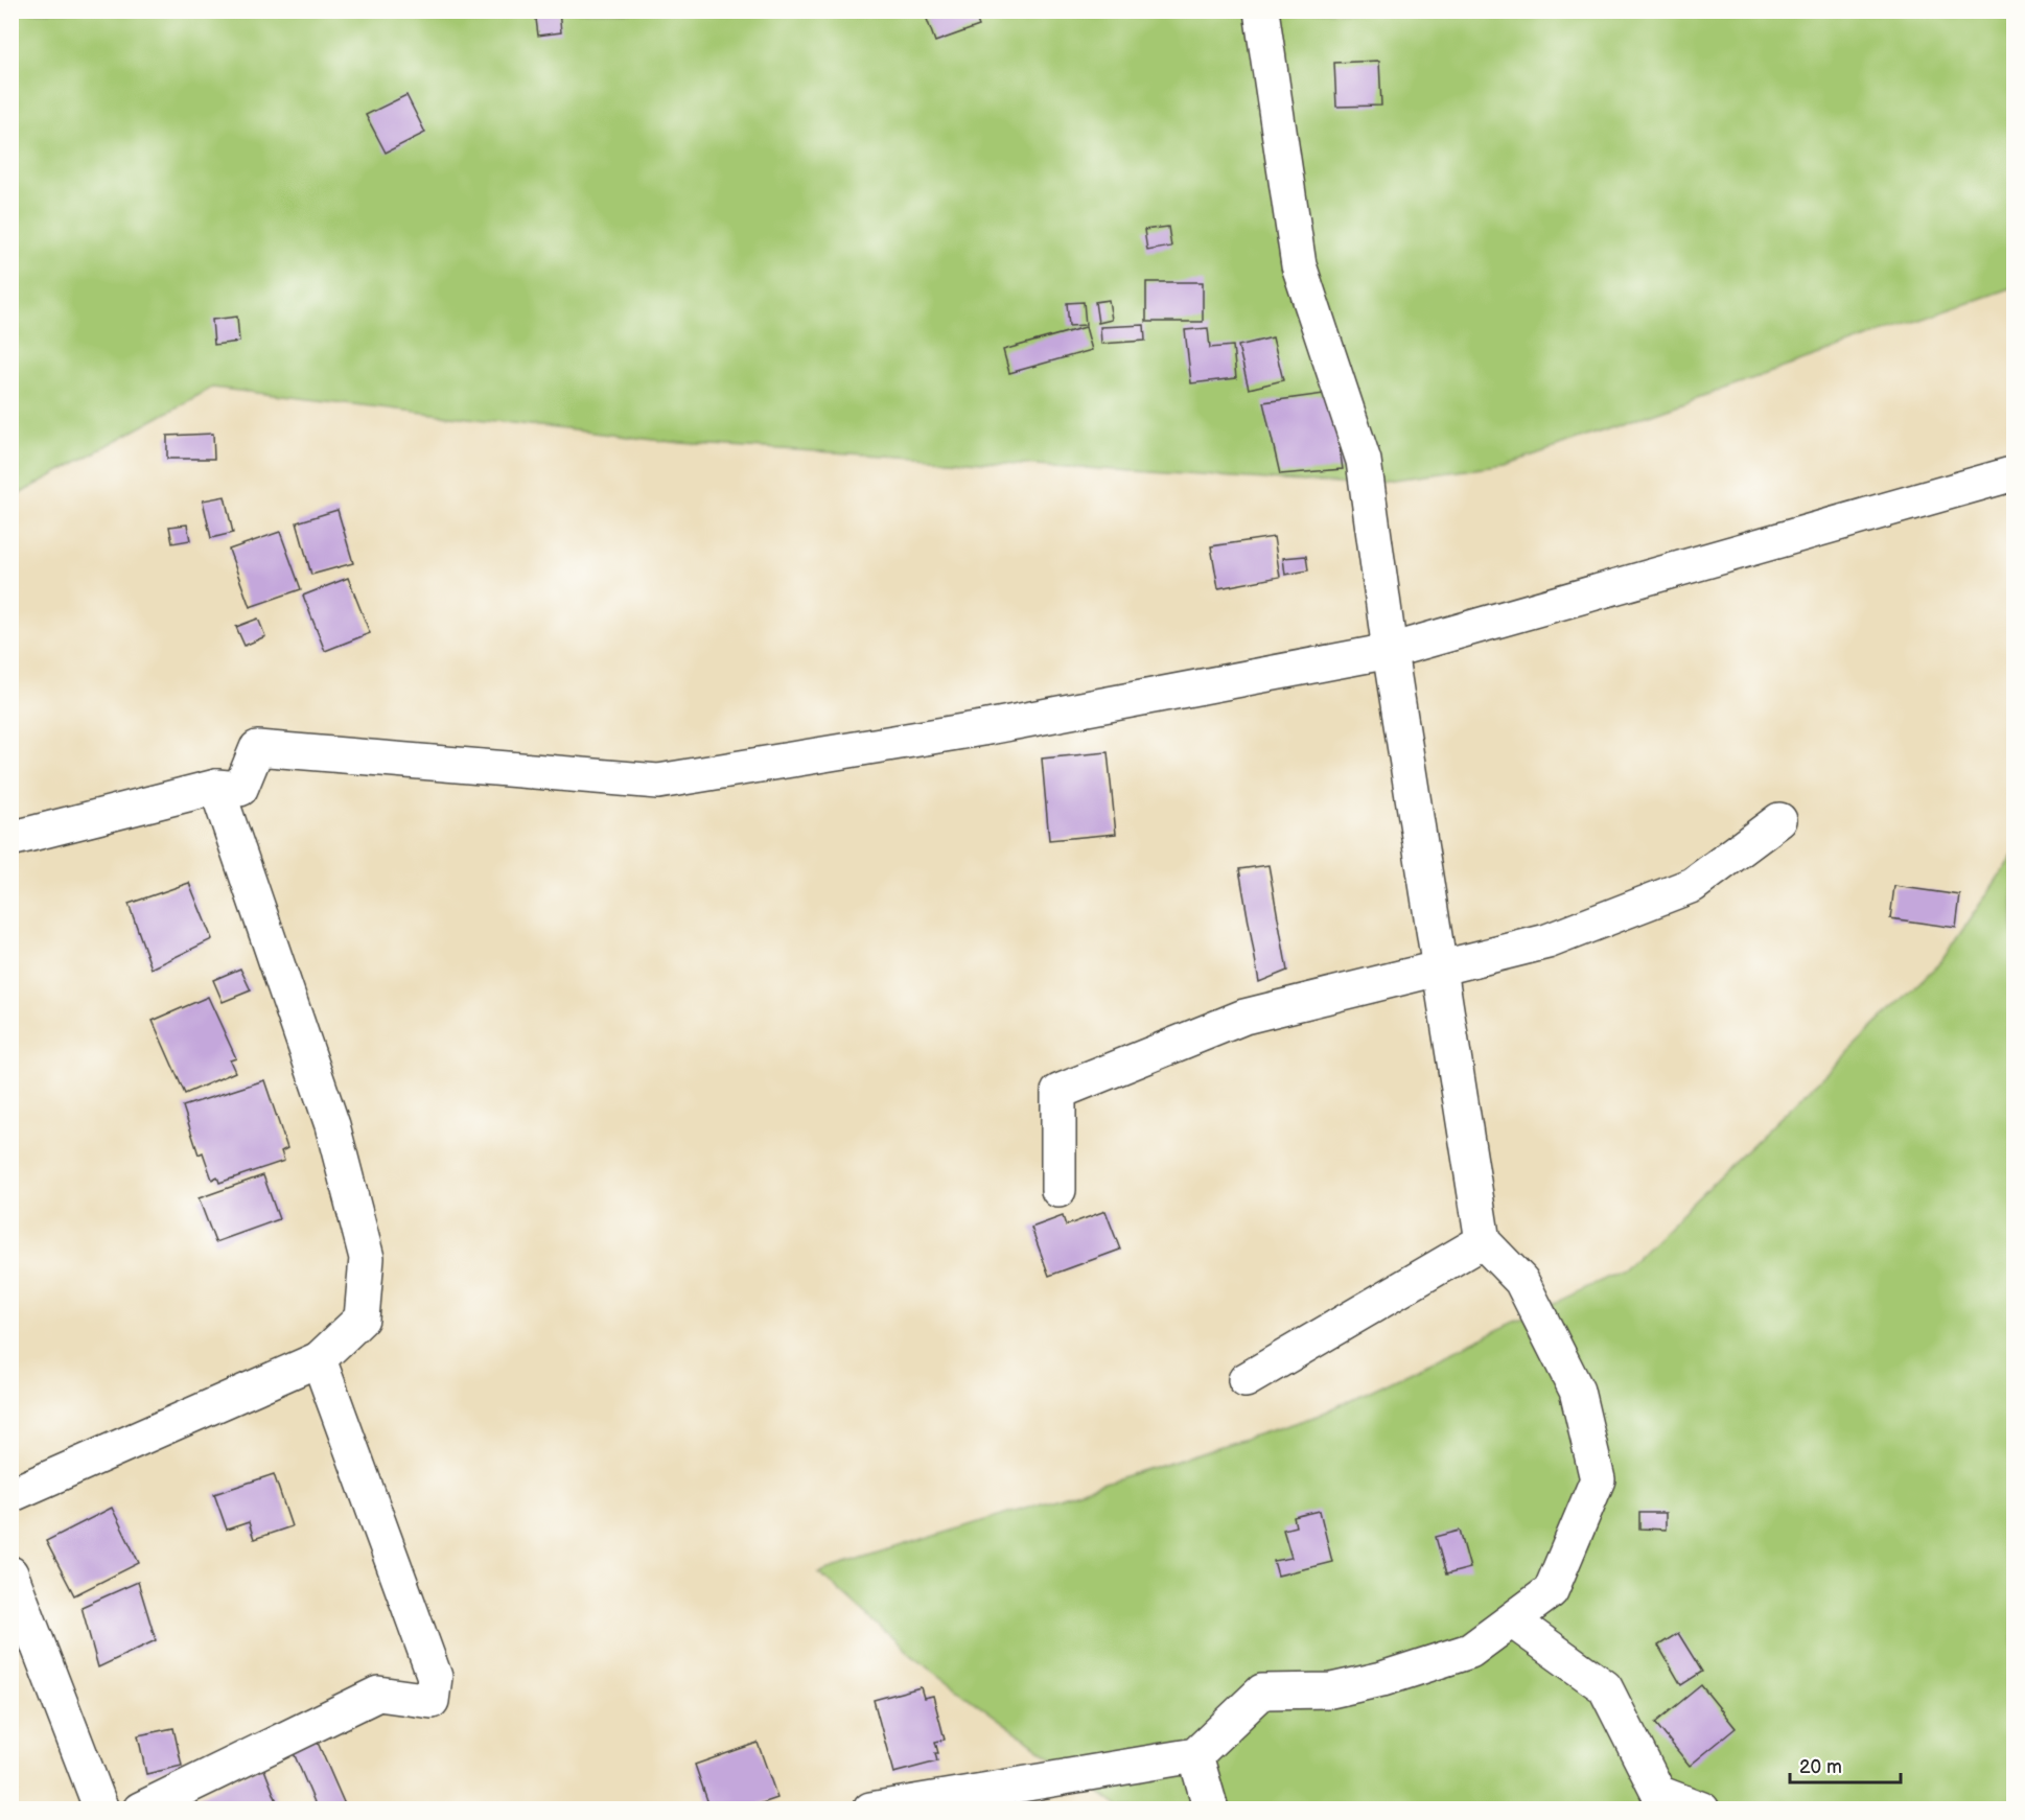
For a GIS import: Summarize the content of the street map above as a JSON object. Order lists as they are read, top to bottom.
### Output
{
  "scale_bar": "20 m"
}
